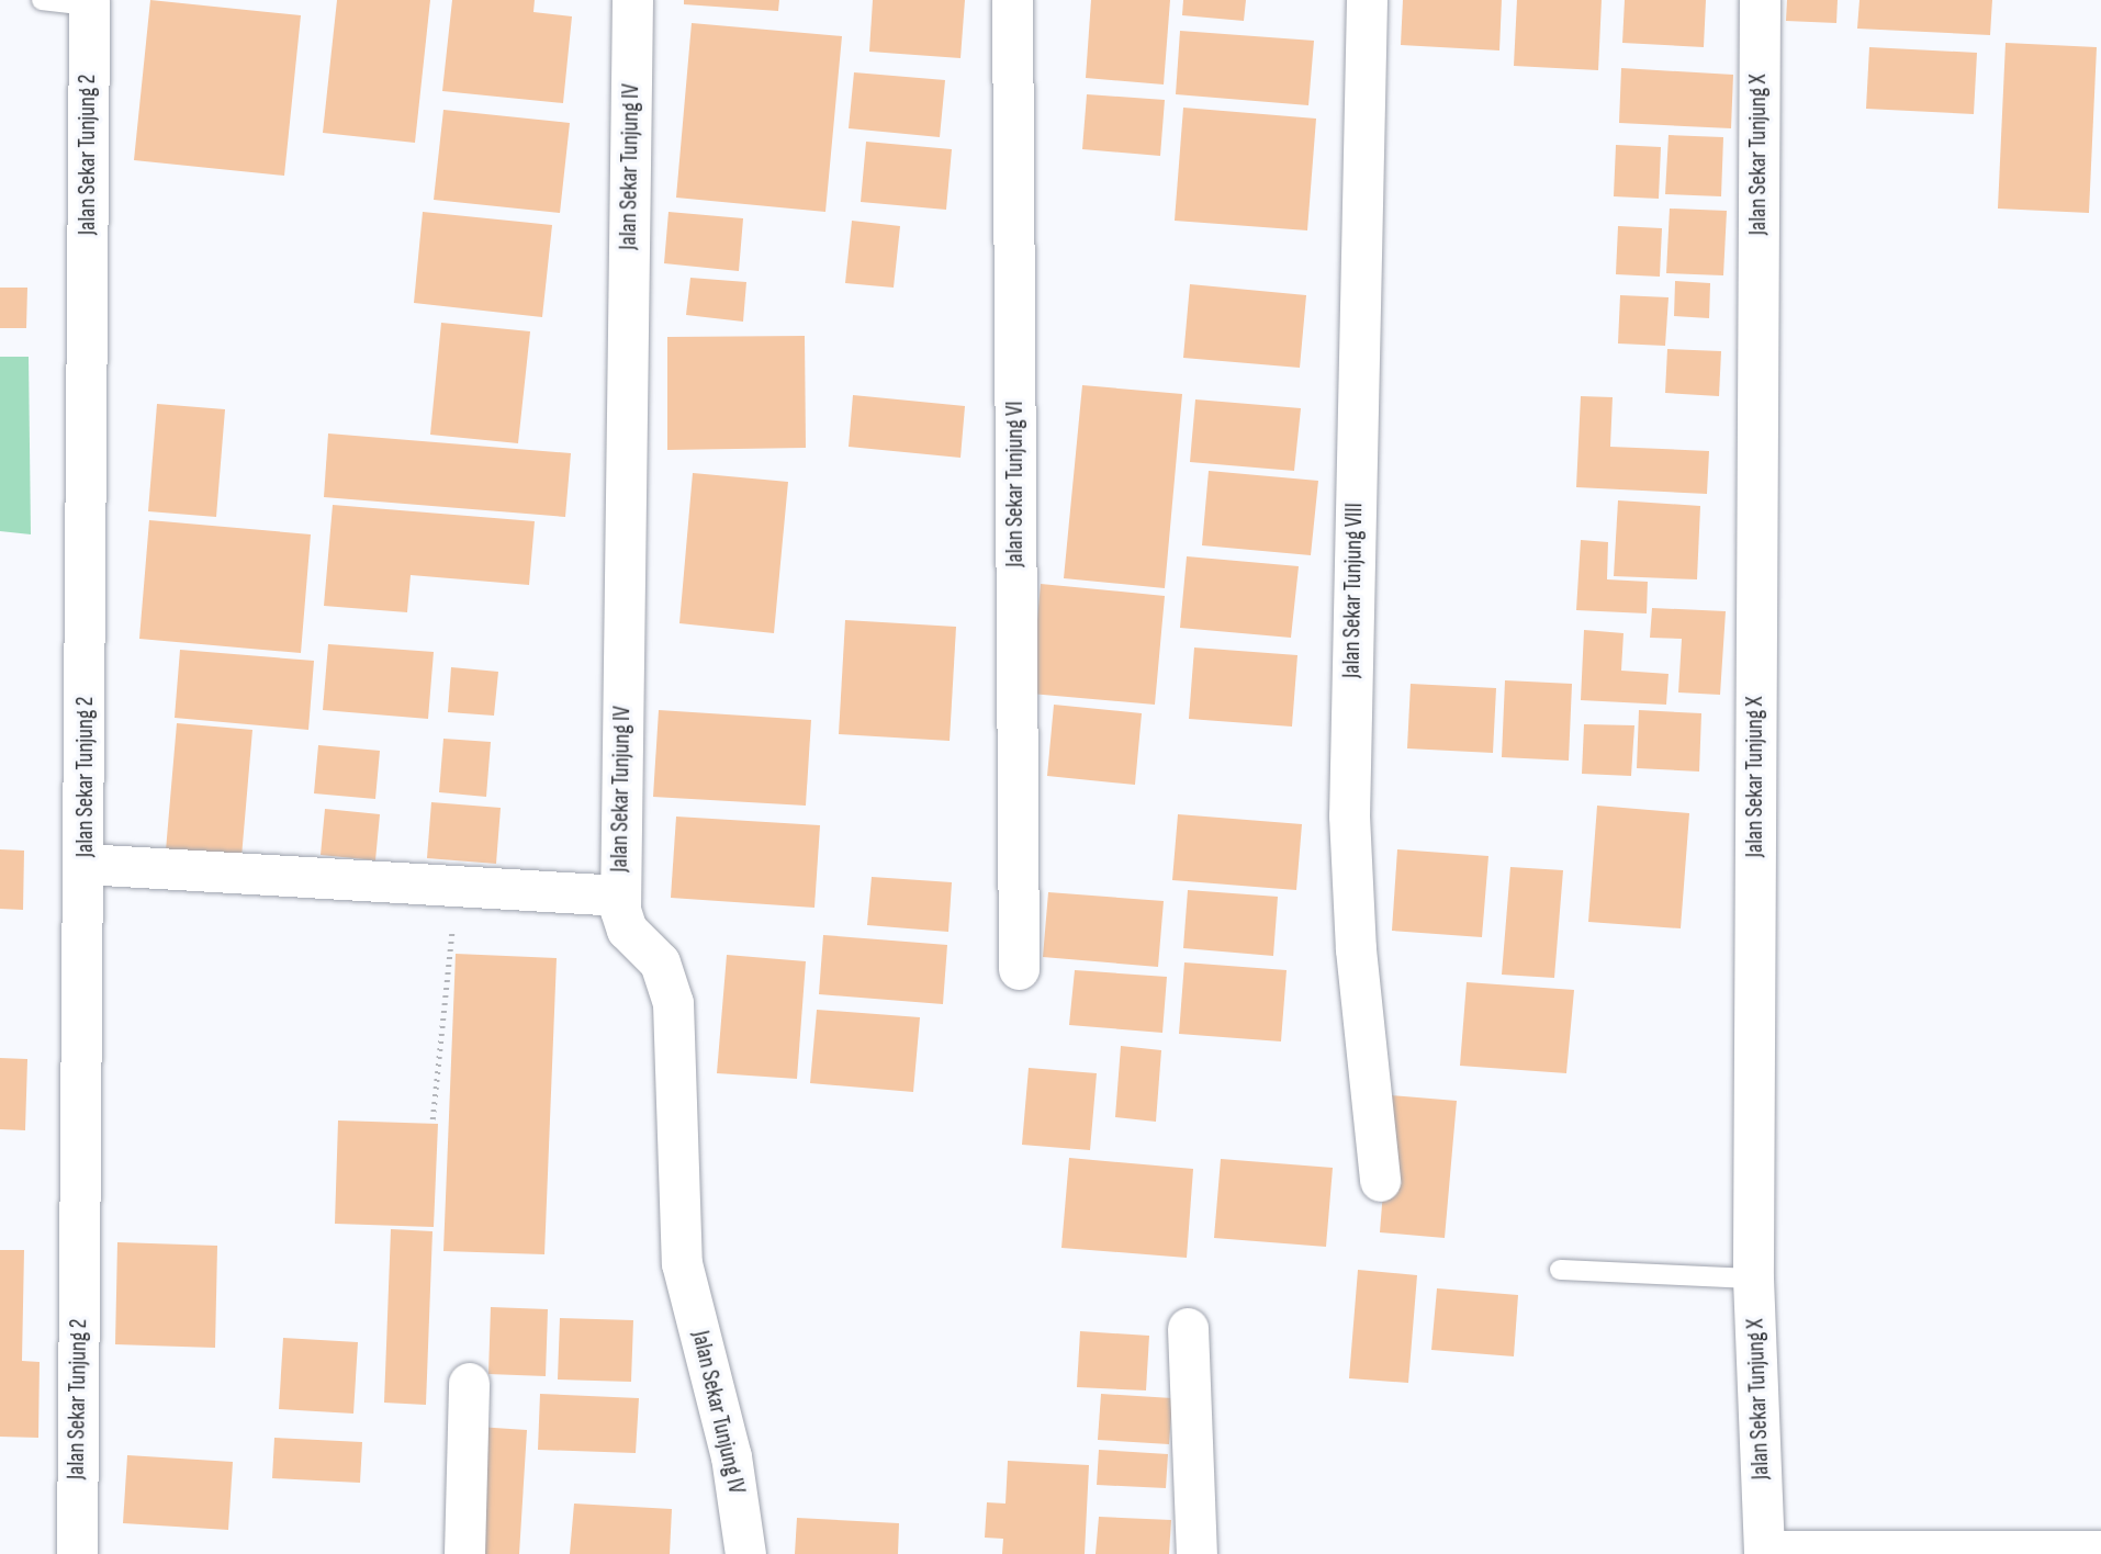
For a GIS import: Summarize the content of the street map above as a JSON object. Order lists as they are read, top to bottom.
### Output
{
  "streets": {
    "street": [
      "Jalan Sekar Tunjung 2",
      "Jalan Sekar Tunjung X",
      "Jalan Sekar Tunjung IV",
      "Jalan Sekar Tunjung VI",
      "Jalan Sekar Tunjung VIII"
    ]
  }
}
